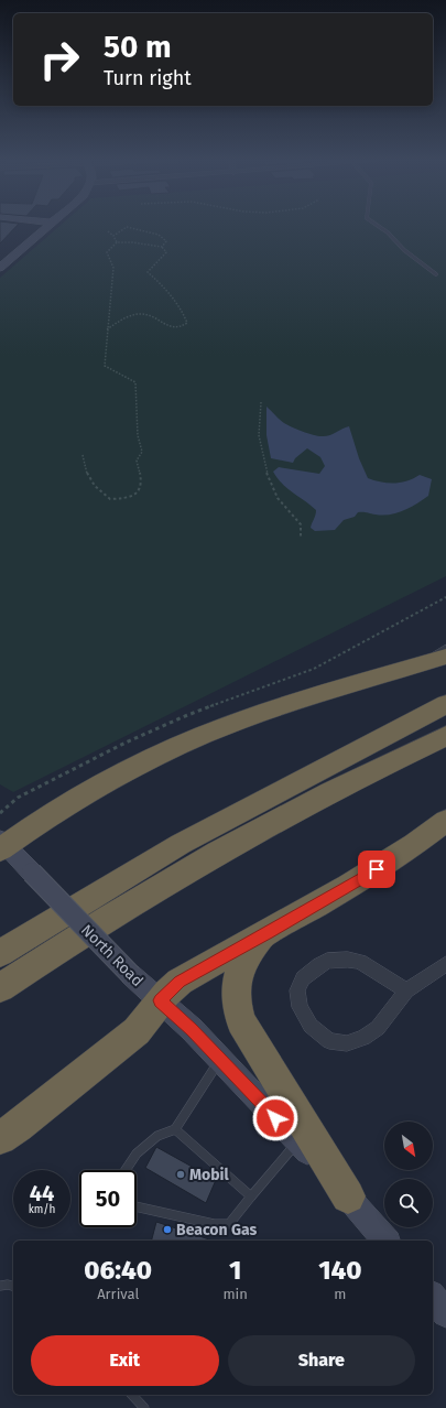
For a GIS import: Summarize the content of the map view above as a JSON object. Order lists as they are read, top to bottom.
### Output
{
  "streets": {
    "main road": ["North Road"]
  },
  "places": ["Mobil", "Beacon Gas"],
  "north": "bottom right",
  "page": {
    "turn": ["50 m", "Turn right"],
    "speed": "44 km/h",
    "limit": "50",
    "eta": [
      "06:40",
      "Arrival",
      "1",
      "min",
      "140",
      "m"
    ],
    "buttons": ["Exit", "Share"]
  }
}
